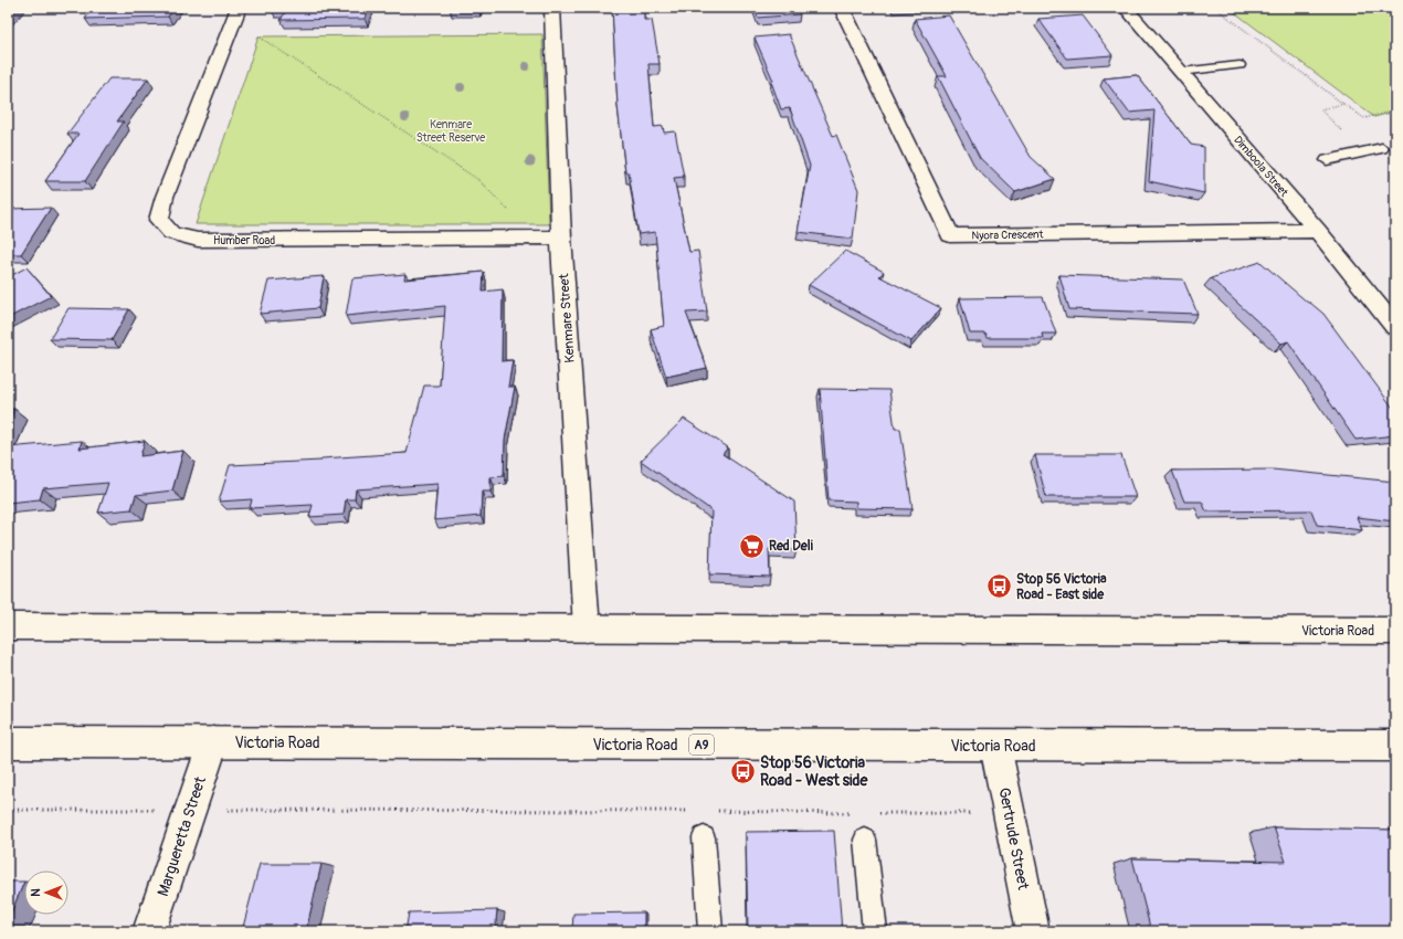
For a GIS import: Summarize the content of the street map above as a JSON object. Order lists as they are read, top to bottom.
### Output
{
  "streets": {
    "main road": [
      "Dimboola Street",
      "Nyora Crescent",
      "Humber Road",
      "Kenmare Street",
      "Victoria Road",
      "A9",
      "Margueretta Street",
      "Gertrude Street"
    ]
  },
  "crossings": [
    ["Dimboola Street", "Nyora Crescent"],
    ["Humber Road", "Kenmare Street"],
    ["Kenmare Street", "Victoria Road"],
    ["Victoria Road", "Margueretta Street"],
    ["Victoria Road", "Gertrude Street"]
  ],
  "parks": ["Kenmare Street Reserve"],
  "places": {
    "supermarket": ["Red Deli"],
    "bus stop": ["Stop 56 Victoria Road - East side", "Stop 56 Victoria Road - West side"]
  },
  "north": "left"
}
